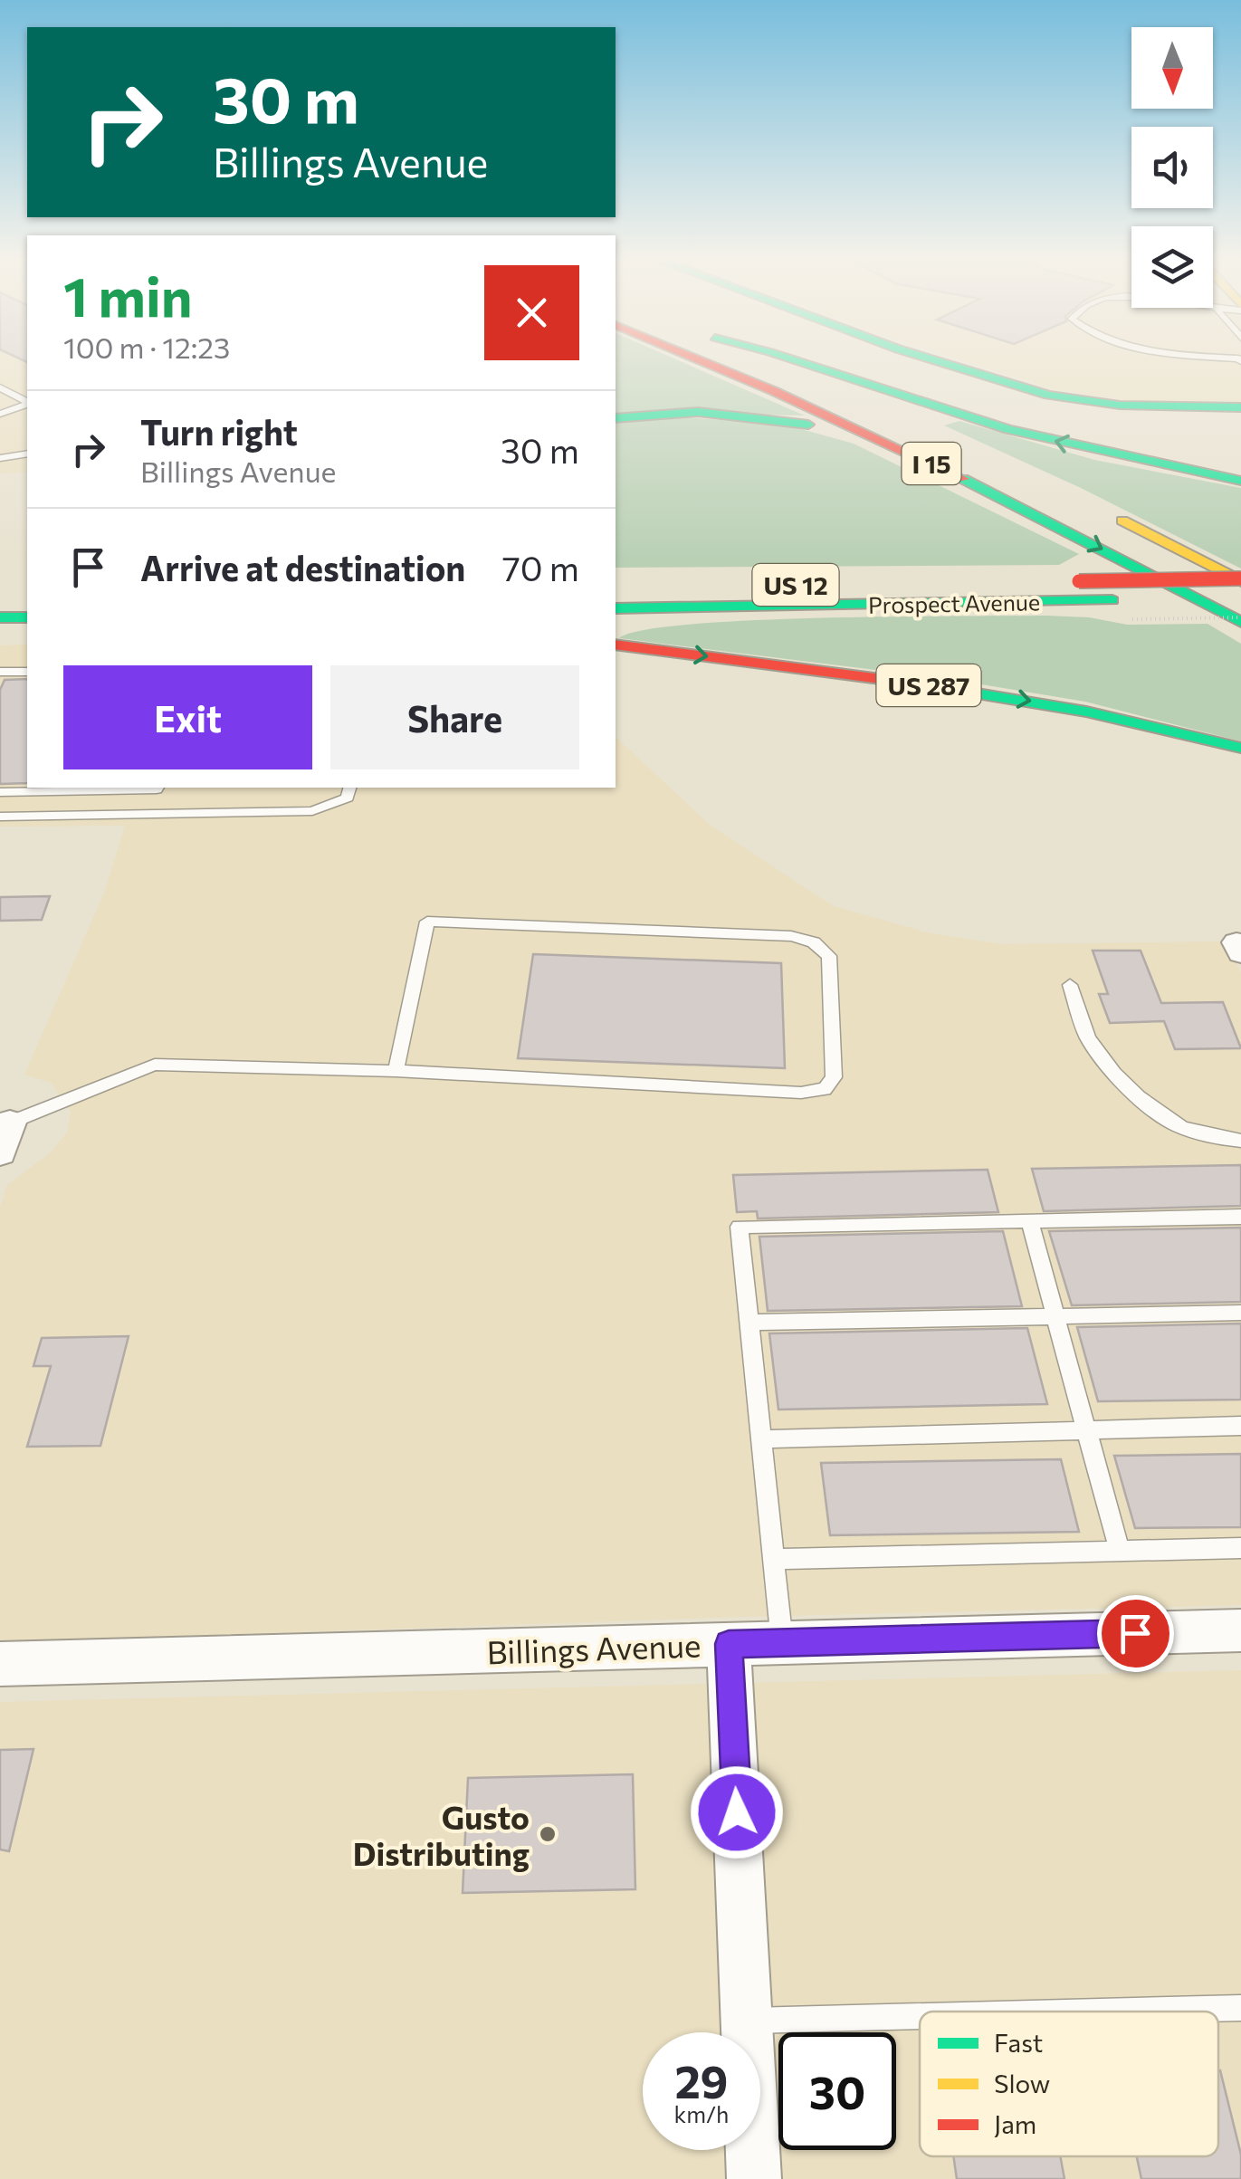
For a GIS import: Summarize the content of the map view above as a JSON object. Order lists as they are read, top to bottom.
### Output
{
  "streets": {
    "main road": [
      "I 15",
      "US 12",
      "Prospect Avenue",
      "US 287"
    ],
    "street": ["Billings Avenue"]
  },
  "places": ["Gusto Distributing"],
  "legend": ["Fast", "Slow", "Jam"],
  "north": "bottom",
  "page": {
    "turn": ["30 m", "Billings Avenue"],
    "heading": ["1 min", "100 m · 12:23"],
    "list": [
      {
        "name": "Turn right",
        "note": "Billings Avenue",
        "value": "30 m"
      },
      {
        "name": "Arrive at destination",
        "value": "70 m"
      }
    ],
    "buttons": ["Exit", "Share"],
    "speed": "29 km/h",
    "limit": "30"
  }
}
